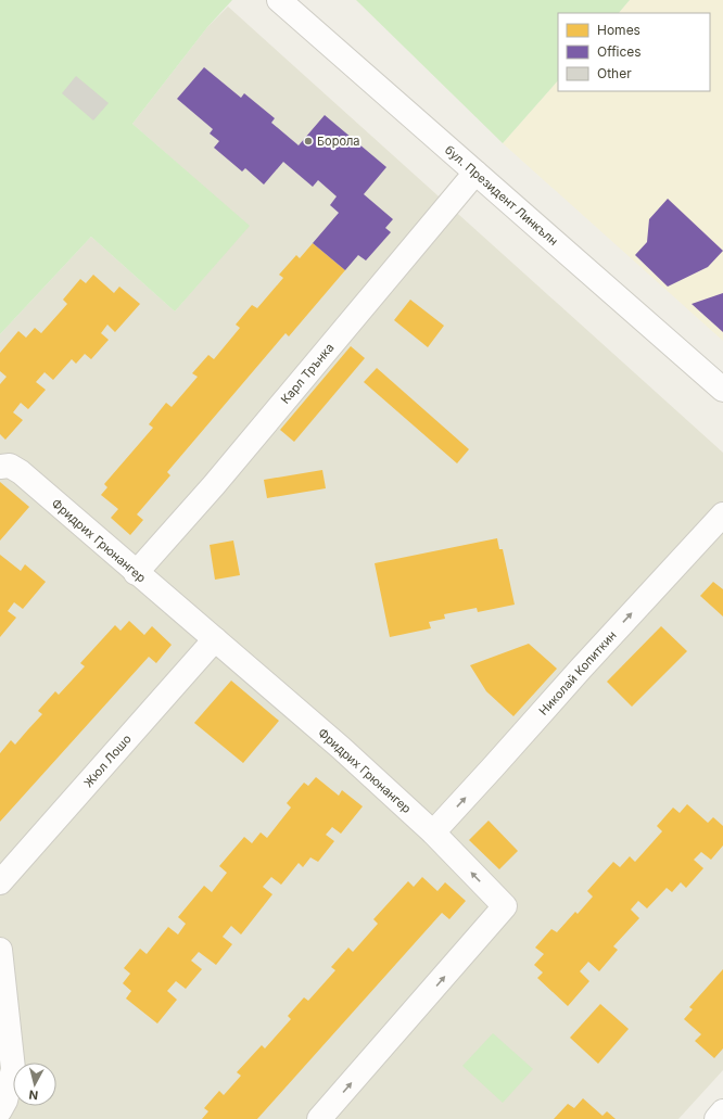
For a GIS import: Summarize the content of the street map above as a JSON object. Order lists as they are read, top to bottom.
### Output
{
  "streets": {
    "street": [
      "бул. Президент Линкълн",
      "Карл Трънка",
      "Фридрих Грюнангер",
      "Николай Копиткин",
      "Жюл Лошо"
    ]
  },
  "crossings": [
    ["бул. Президент Линкълн", "Карл Трънка"],
    ["Карл Трънка", "Фридрих Грюнангер"],
    ["Фридрих Грюнангер", "Николай Копиткин"],
    ["Фридрих Грюнангер", "Жюл Лошо"]
  ],
  "one_way": ["Николай Копиткин"],
  "places": ["Борола"],
  "legend": ["Homes", "Offices", "Other"],
  "north": "bottom"
}
